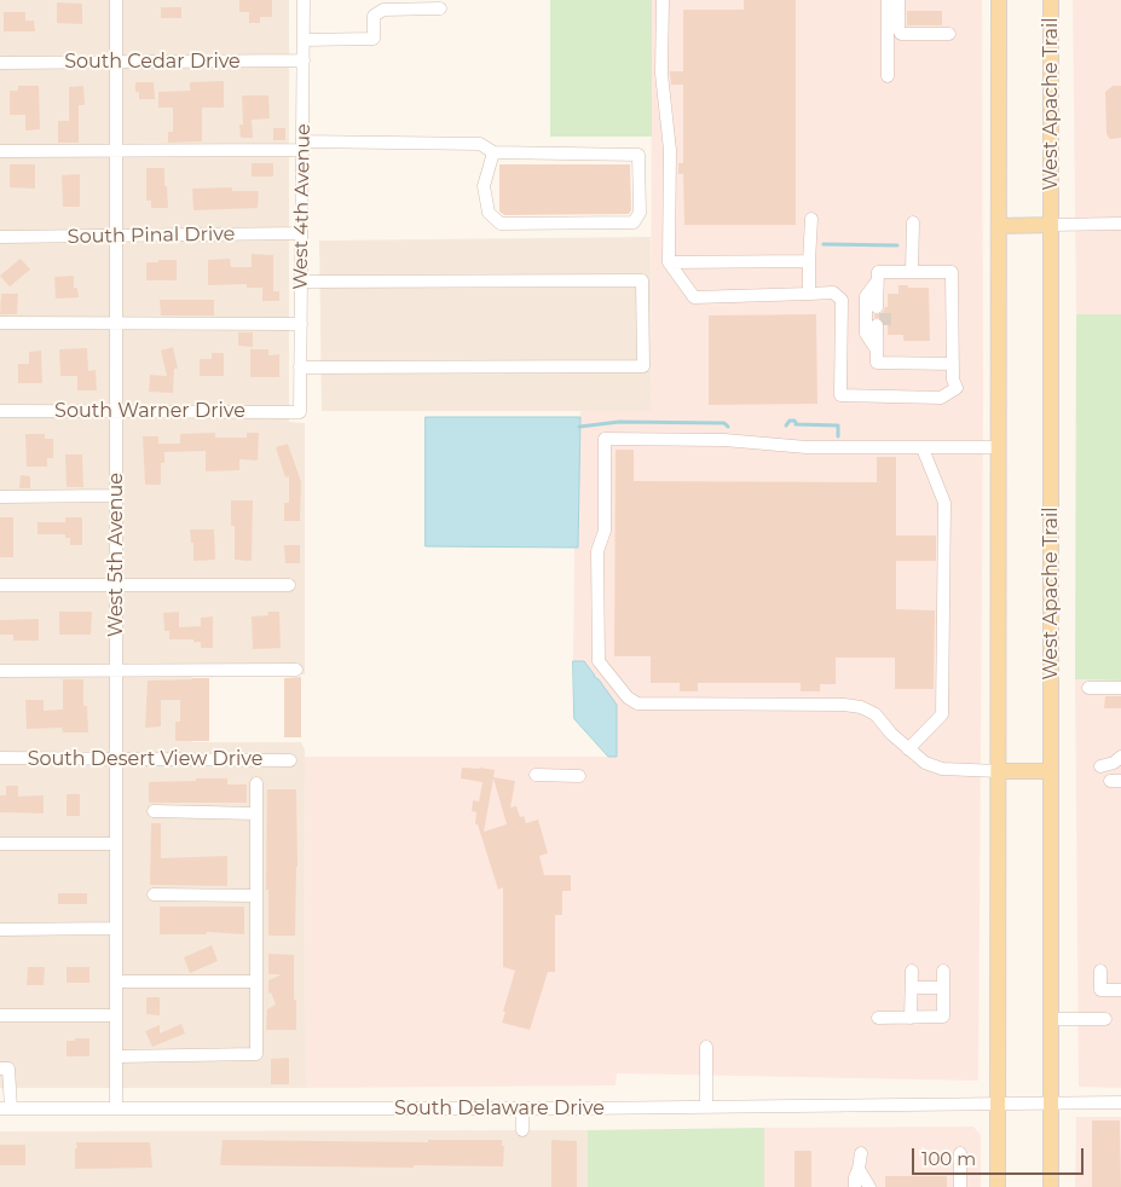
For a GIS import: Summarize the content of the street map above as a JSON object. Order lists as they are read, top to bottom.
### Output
{
  "streets": {
    "main road": ["West Apache Trail"],
    "street": [
      "South Cedar Drive",
      "West 4th Avenue",
      "South Pinal Drive",
      "South Warner Drive",
      "West 5th Avenue",
      "South Desert View Drive",
      "South Delaware Drive"
    ]
  },
  "crossings": [
    ["South Cedar Drive", "West 4th Avenue"],
    ["South Cedar Drive", "West 5th Avenue"],
    ["West Apache Trail", "South Delaware Drive"],
    ["West 4th Avenue", "South Pinal Drive"],
    ["West 4th Avenue", "South Warner Drive"],
    ["South Pinal Drive", "West 5th Avenue"],
    ["South Warner Drive", "West 5th Avenue"],
    ["West 5th Avenue", "South Desert View Drive"],
    ["West 5th Avenue", "South Delaware Drive"]
  ],
  "scale_bar": "100 m"
}
